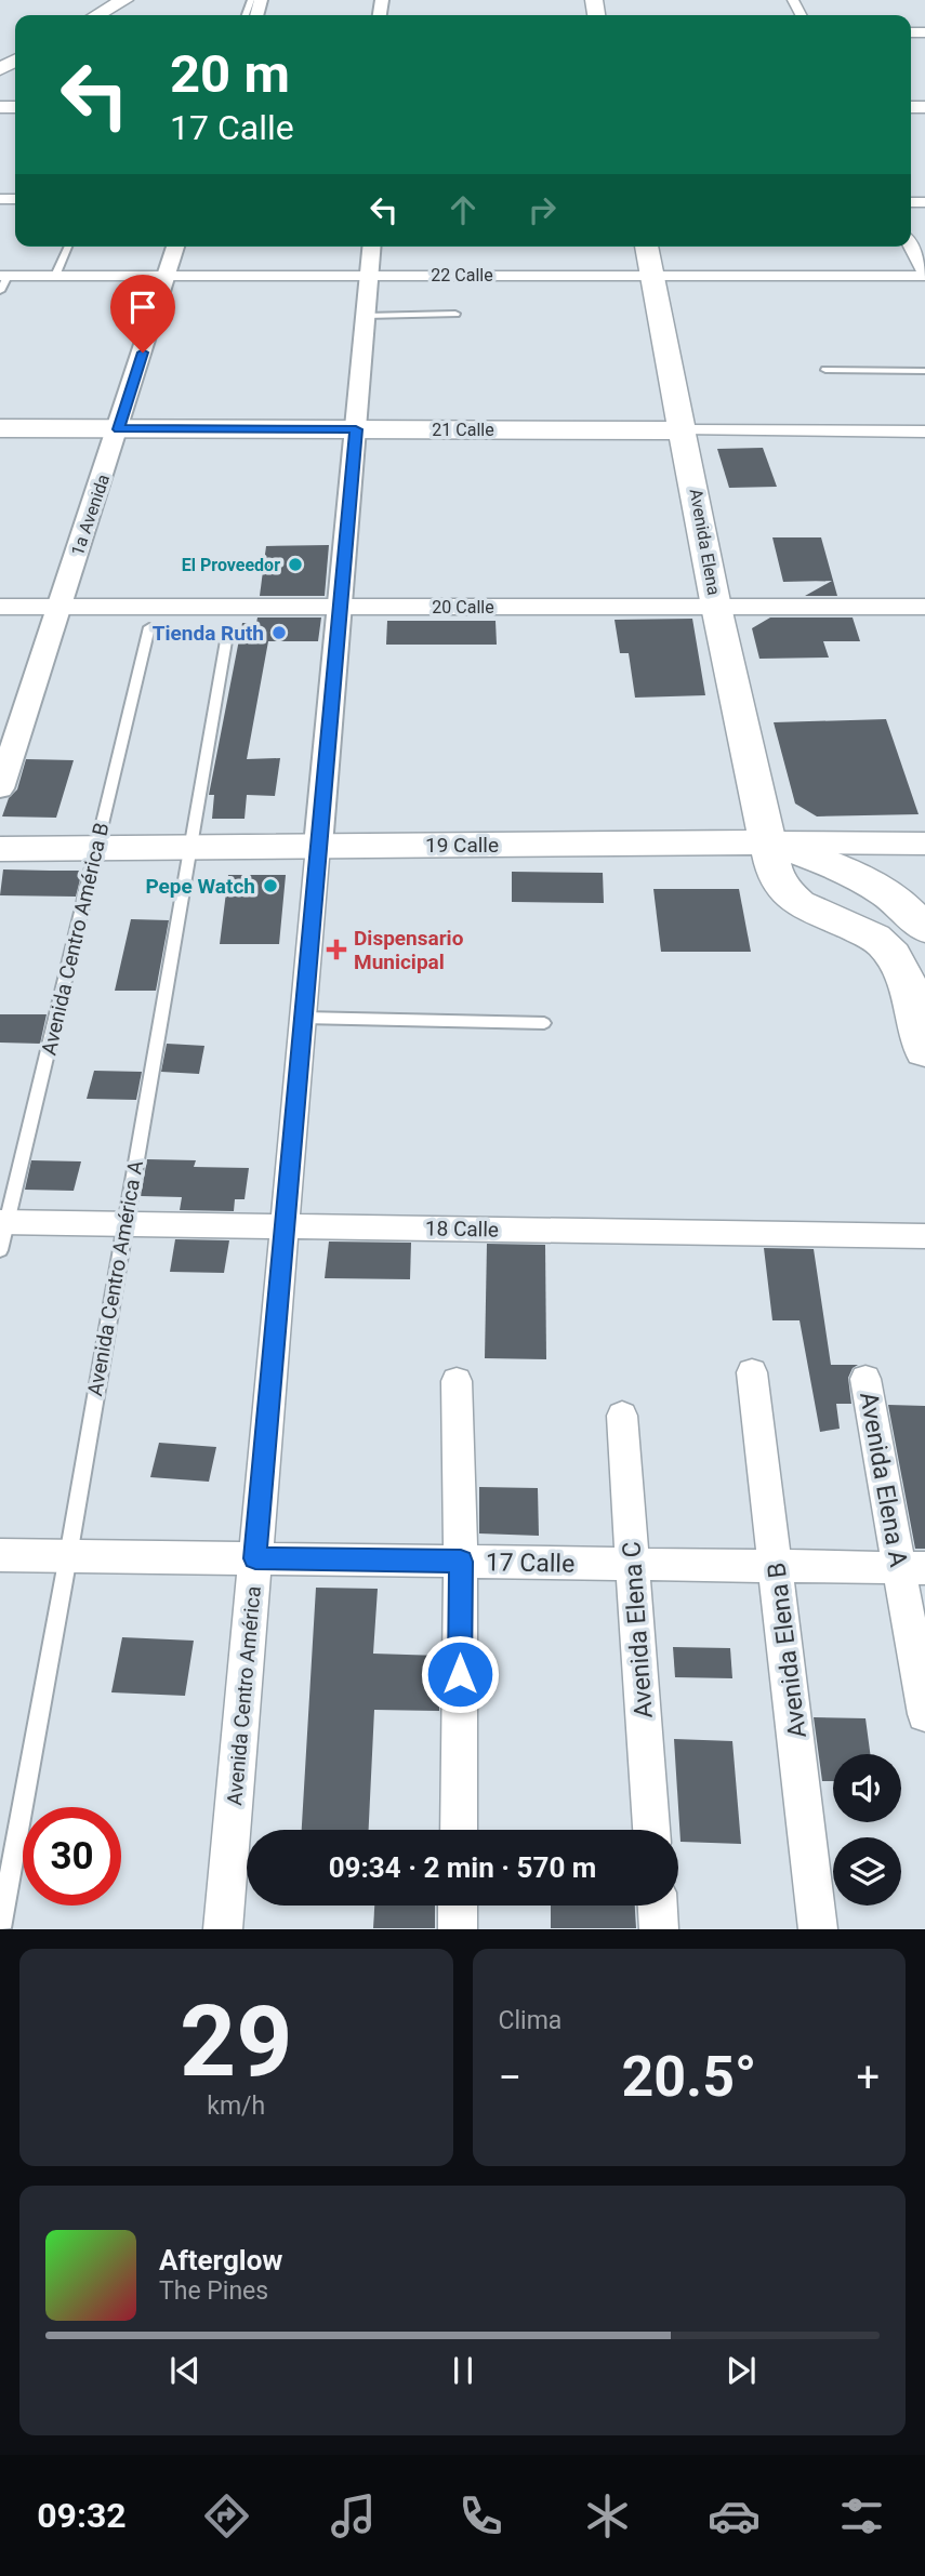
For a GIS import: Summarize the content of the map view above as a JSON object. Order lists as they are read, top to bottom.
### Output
{
  "streets": {
    "main road": [
      "21 Calle",
      "Avenida Elena",
      "20 Calle",
      "19 Calle"
    ],
    "street": [
      "22 Calle",
      "1a Avenida",
      "18 Calle",
      "Avenida Elena A",
      "17 Calle",
      "Avenida Elena C",
      "Avenida Elena B",
      "Avenida Centro América"
    ],
    "lane": ["Avenida Centro América B", "Avenida Centro América A"]
  },
  "crossings": [
    ["22 Calle", "1a Avenida"],
    ["22 Calle", "Avenida Elena"],
    ["22 Calle", "Avenida Centro América"],
    ["21 Calle", "1a Avenida"],
    ["21 Calle", "Avenida Elena"],
    ["21 Calle", "Avenida Centro América"],
    ["1a Avenida", "20 Calle"],
    ["Avenida Elena", "20 Calle"],
    ["Avenida Elena", "19 Calle"],
    ["20 Calle", "Avenida Centro América"],
    ["19 Calle", "Avenida Centro América B"],
    ["19 Calle", "Avenida Centro América A"],
    ["19 Calle", "Avenida Centro América"],
    ["Avenida Centro América B", "18 Calle"],
    ["18 Calle", "Avenida Centro América A"],
    ["18 Calle", "Avenida Centro América"],
    ["Avenida Centro América A", "17 Calle"],
    ["Avenida Elena A", "17 Calle"],
    ["17 Calle", "Avenida Elena C"],
    ["17 Calle", "Avenida Elena B"],
    ["17 Calle", "Avenida Centro América"]
  ],
  "places": {
    "other": ["El Proveedor", "Tienda Ruth", "Pepe Watch"],
    "health": ["Dispensario Municipal"]
  },
  "page": {
    "turn": ["20 m", "17 Calle"],
    "limit": "30",
    "trip": "09:34 · 2 min · 570 m",
    "tile": [
      ["29", "km/h"],
      "Clima"
    ],
    "heat": ["−", "20.5°", "+"],
    "song": ["Afterglow", "The Pines"],
    "tabs": "09:32"
  }
}
